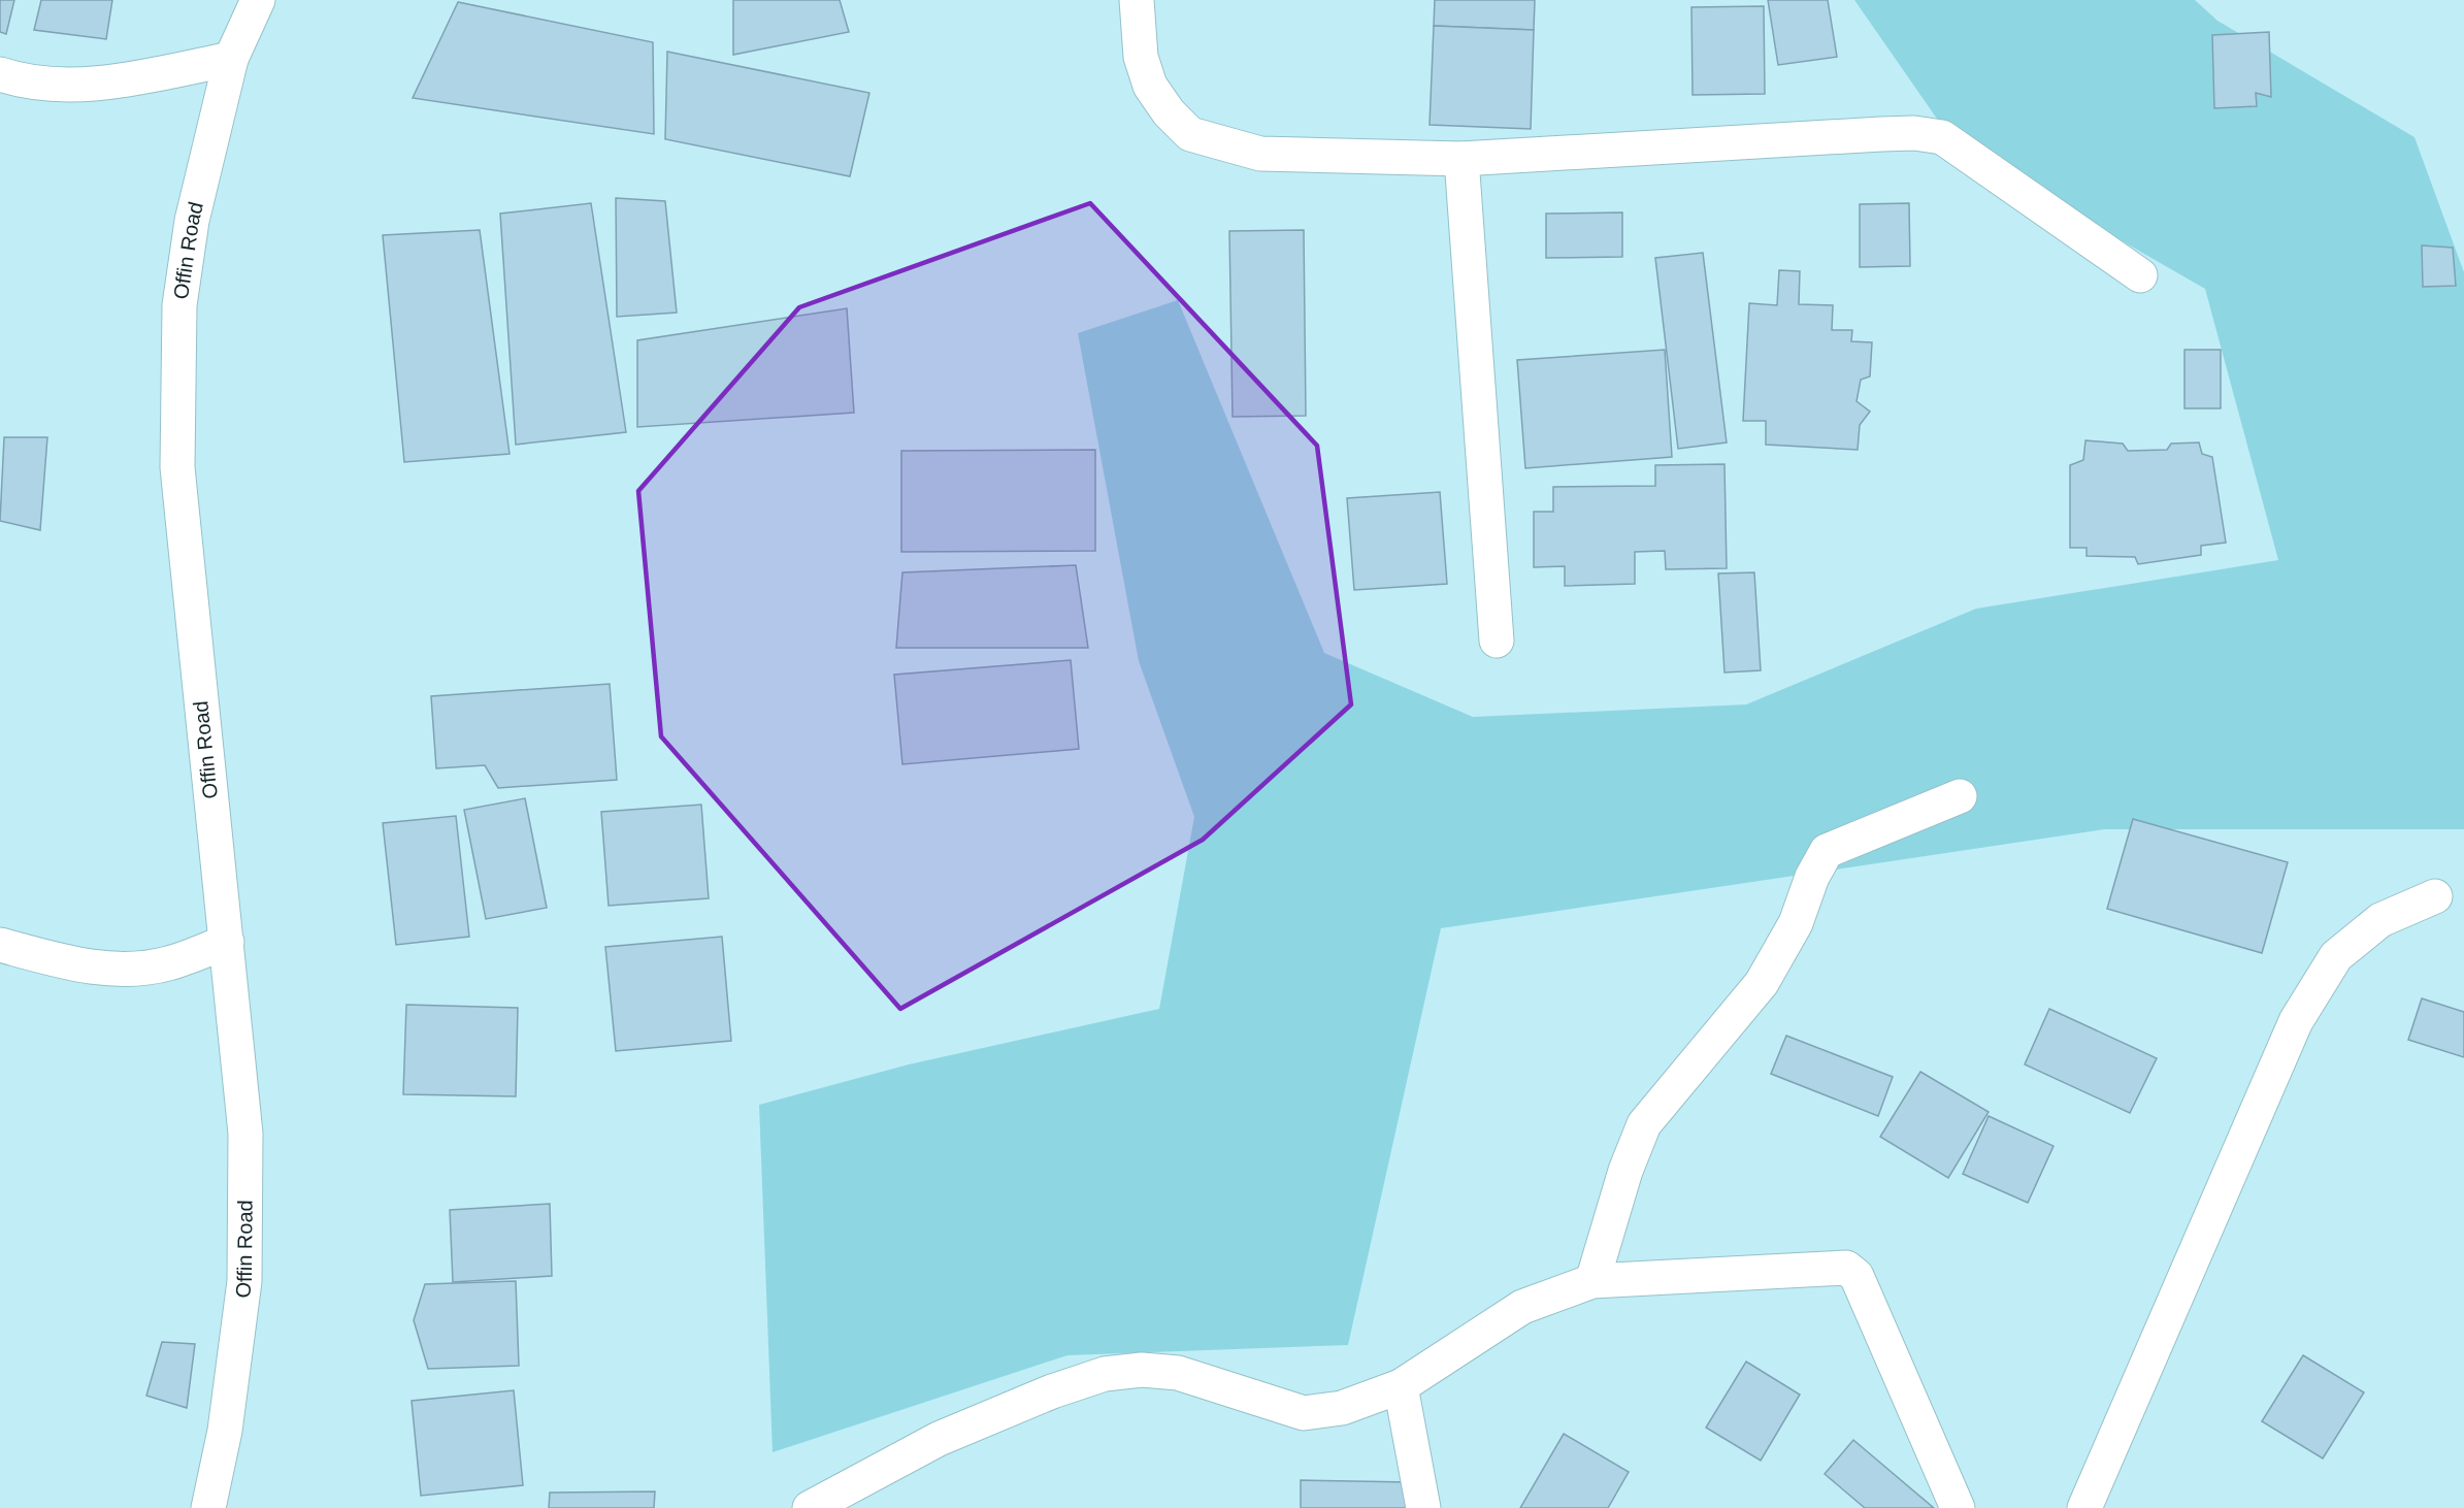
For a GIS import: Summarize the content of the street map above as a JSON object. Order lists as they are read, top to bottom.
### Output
{
  "streets": {
    "street": ["Offin Road"]
  }
}
